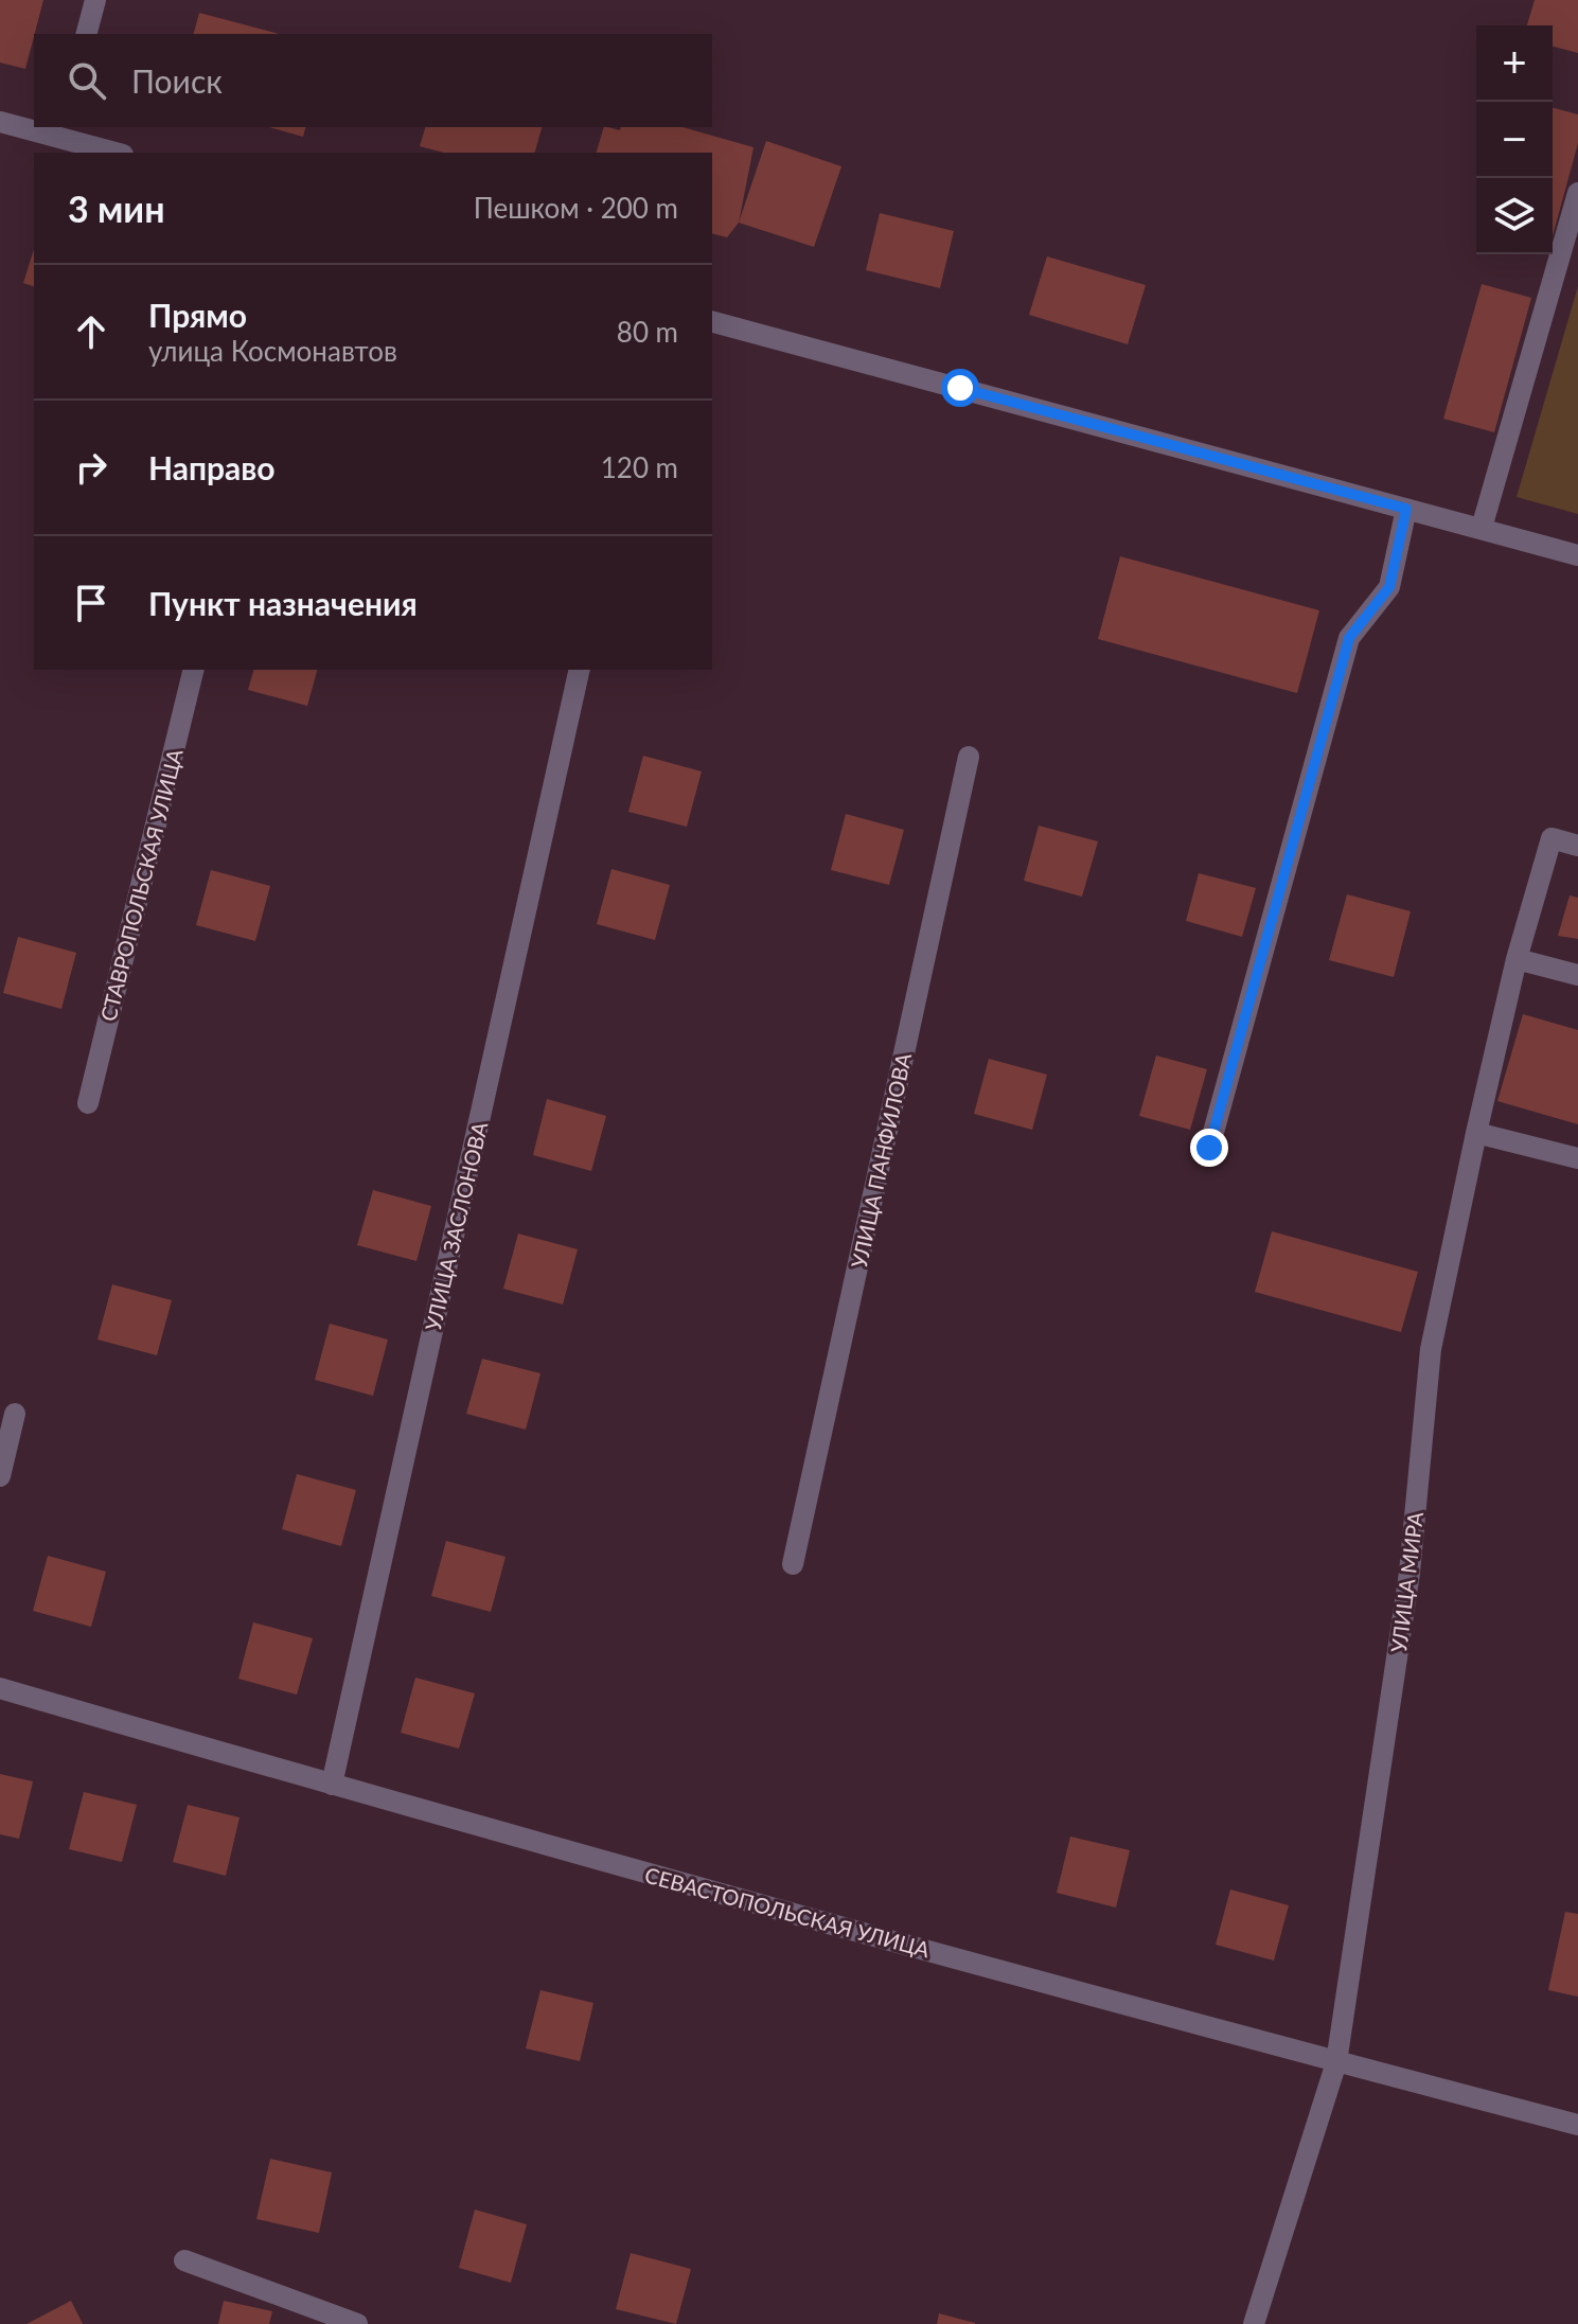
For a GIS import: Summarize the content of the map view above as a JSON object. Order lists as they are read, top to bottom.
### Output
{
  "streets": {
    "street": [
      "СТАВРОПОЛЬСКАЯ УЛИЦА",
      "УЛИЦА ПАНФИЛОВА",
      "УЛИЦА ЗАСЛОНОВА",
      "УЛИЦА МИРА",
      "СЕВАСТОПОЛЬСКАЯ УЛИЦА"
    ]
  },
  "crossings": [
    ["УЛИЦА ЗАСЛОНОВА", "СЕВАСТОПОЛЬСКАЯ УЛИЦА"],
    ["УЛИЦА МИРА", "СЕВАСТОПОЛЬСКАЯ УЛИЦА"]
  ],
  "page": {
    "map_buttons": ["+", "−"],
    "search": "Поиск",
    "heading": ["3 мин", "Пешком · 200 m"],
    "list": [
      ["Прямо", "улица Космонавтов", "80 m"],
      ["Направо", "120 m"],
      "Пункт назначения"
    ]
  }
}
